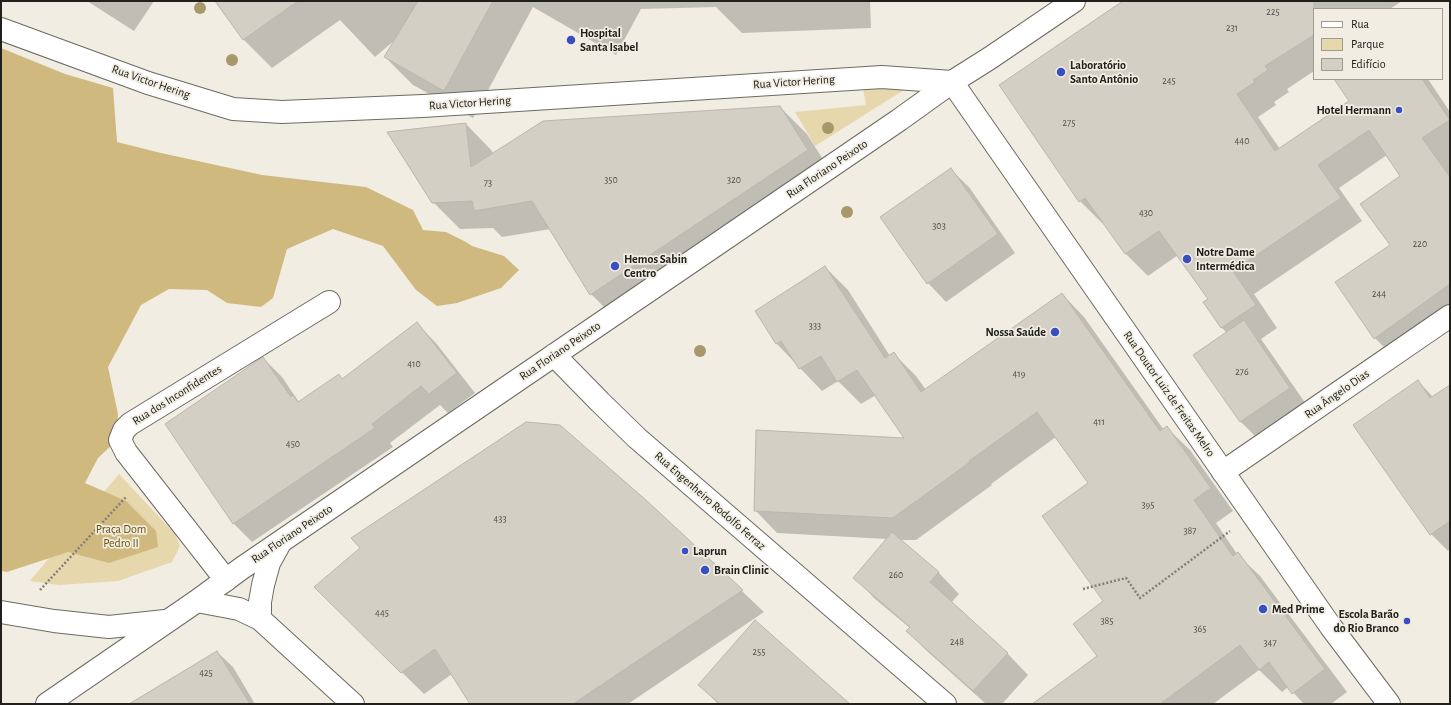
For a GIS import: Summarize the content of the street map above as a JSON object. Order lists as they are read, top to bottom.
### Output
{
  "streets": {
    "street": [
      "Rua Victor Hering",
      "Rua Floriano Peixoto",
      "Rua Doutor Luiz de Freitas Melro",
      "Rua Ângelo Dias",
      "Rua dos Inconfidentes",
      "Rua Engenheiro Rodolfo Ferraz"
    ]
  },
  "crossings": [
    ["Rua Victor Hering", "Rua Floriano Peixoto"],
    ["Rua Victor Hering", "Rua Doutor Luiz de Freitas Melro"],
    ["Rua Floriano Peixoto", "Rua Doutor Luiz de Freitas Melro"],
    ["Rua Floriano Peixoto", "Rua dos Inconfidentes"],
    ["Rua Floriano Peixoto", "Rua Engenheiro Rodolfo Ferraz"],
    ["Rua Doutor Luiz de Freitas Melro", "Rua Ângelo Dias"]
  ],
  "parks": ["Praça Dom Pedro II"],
  "places": [
    "Hospital Santa Isabel",
    "Laboratório Santo Antônio",
    "Hotel Hermann",
    "Notre Dame Intermédica",
    "Hemos Sabin Centro",
    "Nossa Saúde",
    "Laprun",
    "Brain Clinic",
    "Med Prime",
    "Escola Barão do Rio Branco"
  ],
  "house_numbers": [
    "225",
    "231",
    "245",
    "275",
    "440",
    "350",
    "320",
    "73",
    "430",
    "303",
    "220",
    "244",
    "333",
    "410",
    "276",
    "419",
    "411",
    "450",
    "395",
    "433",
    "387",
    "260",
    "445",
    "385",
    "365",
    "248",
    "347",
    "255",
    "425"
  ],
  "legend": ["Rua", "Parque", "Edifício"]
}
